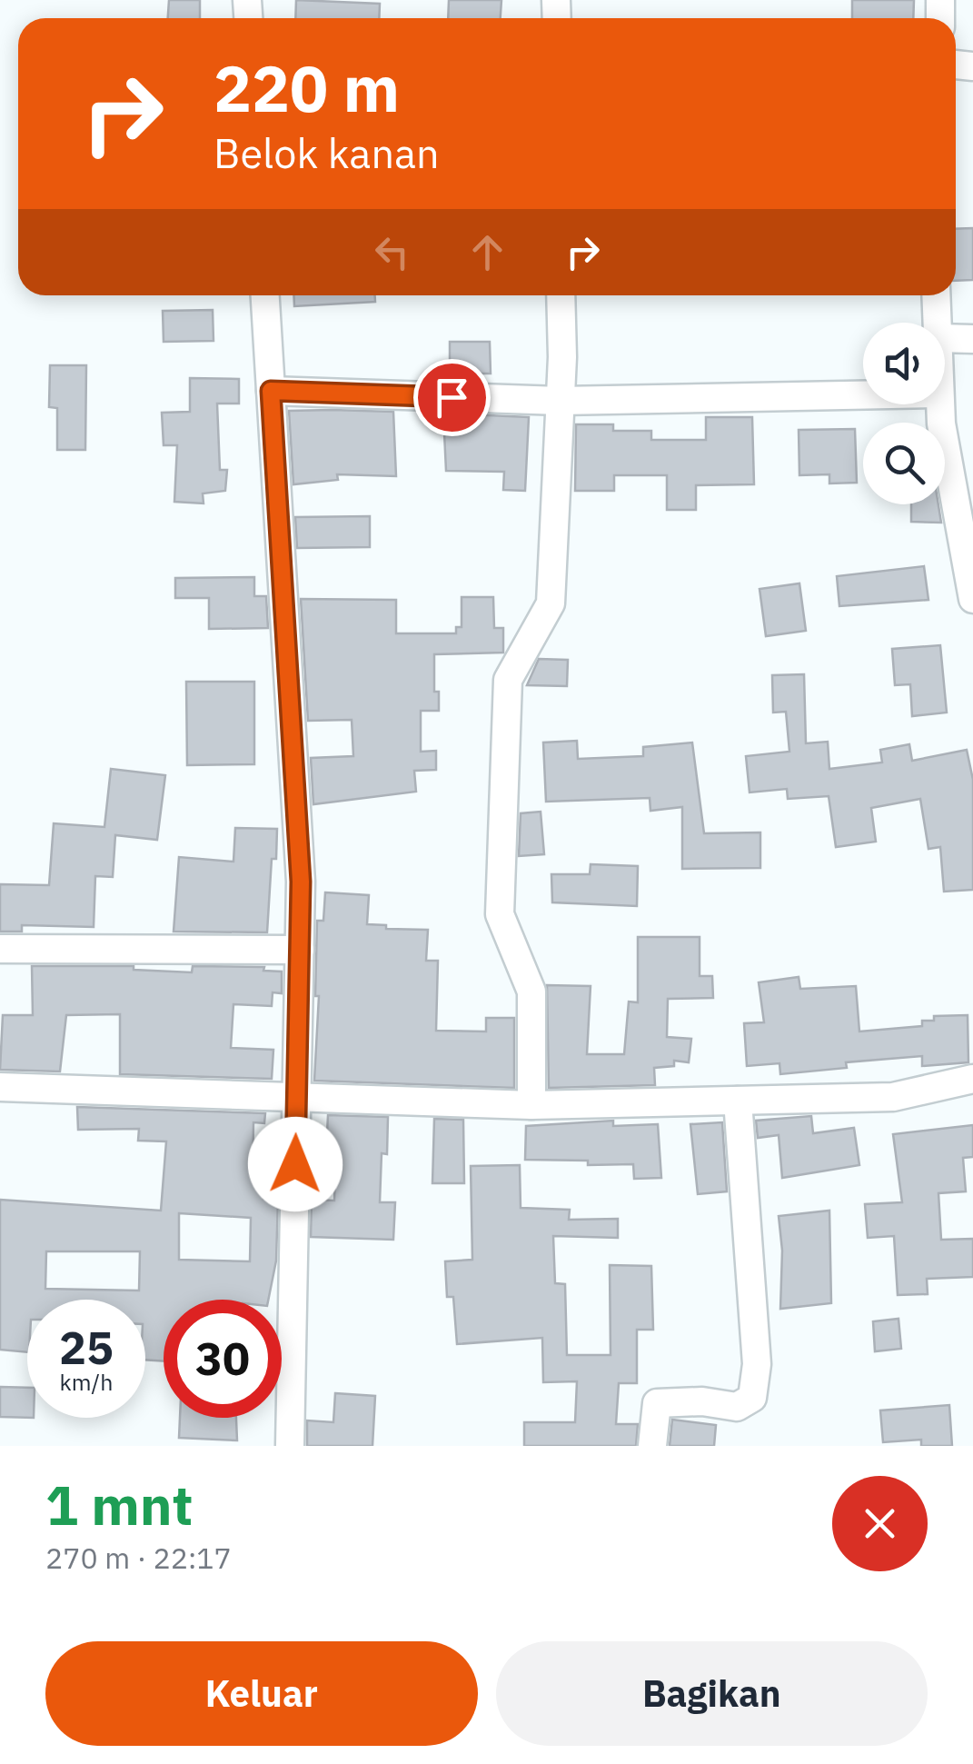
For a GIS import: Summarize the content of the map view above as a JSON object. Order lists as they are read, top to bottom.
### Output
{
  "page": {
    "turn": ["220 m", "Belok kanan"],
    "speed": "25 km/h",
    "limit": "30",
    "heading": ["1 mnt", "270 m · 22:17"],
    "buttons": ["Keluar", "Bagikan"]
  }
}
